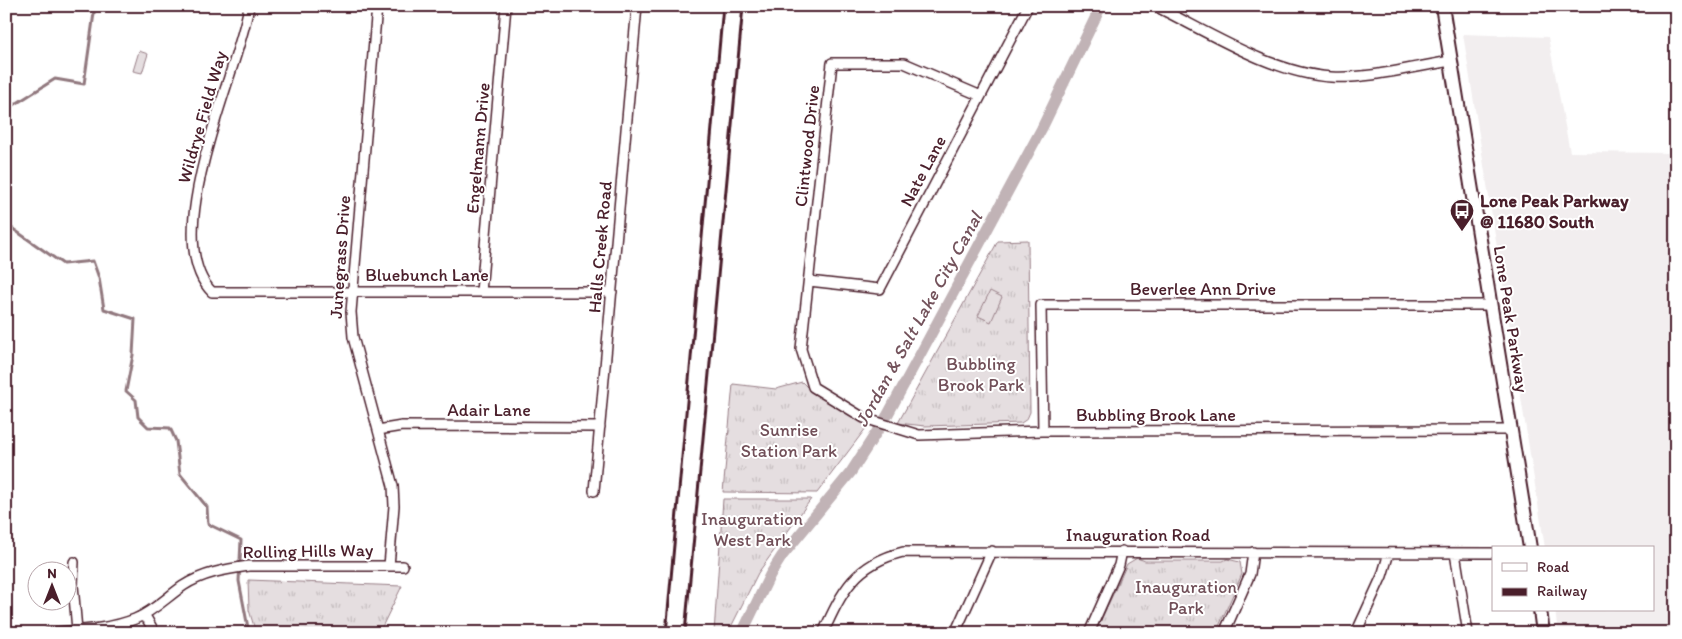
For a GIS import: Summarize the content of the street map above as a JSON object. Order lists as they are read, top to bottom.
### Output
{
  "streets": {
    "main road": ["Lone Peak Parkway"],
    "street": [
      "Wildrye Field Way",
      "Clintwood Drive",
      "Engelmann Drive",
      "Nate Lane",
      "Halls Creek Road",
      "Junegrass Drive",
      "Bluebunch Lane",
      "Beverlee Ann Drive",
      "Adair Lane",
      "Bubbling Brook Lane",
      "Inauguration Road",
      "Rolling Hills Way"
    ]
  },
  "crossings": [
    ["Wildrye Field Way", "Bluebunch Lane"],
    ["Clintwood Drive", "Nate Lane"],
    ["Clintwood Drive", "Bubbling Brook Lane"],
    ["Engelmann Drive", "Bluebunch Lane"],
    ["Halls Creek Road", "Bluebunch Lane"],
    ["Halls Creek Road", "Adair Lane"],
    ["Junegrass Drive", "Bluebunch Lane"],
    ["Junegrass Drive", "Adair Lane"],
    ["Junegrass Drive", "Rolling Hills Way"],
    ["Beverlee Ann Drive", "Lone Peak Parkway"],
    ["Beverlee Ann Drive", "Bubbling Brook Lane"],
    ["Lone Peak Parkway", "Bubbling Brook Lane"]
  ],
  "water": ["Jordan & Salt Lake City Canal"],
  "parks": [
    "Bubbling Brook Park",
    "Sunrise Station Park",
    "Inauguration West Park",
    "Inauguration Park"
  ],
  "places": {
    "bus stop": ["Lone Peak Parkway @ 11680 South"]
  },
  "legend": ["Road", "Railway"],
  "north": "top"
}
